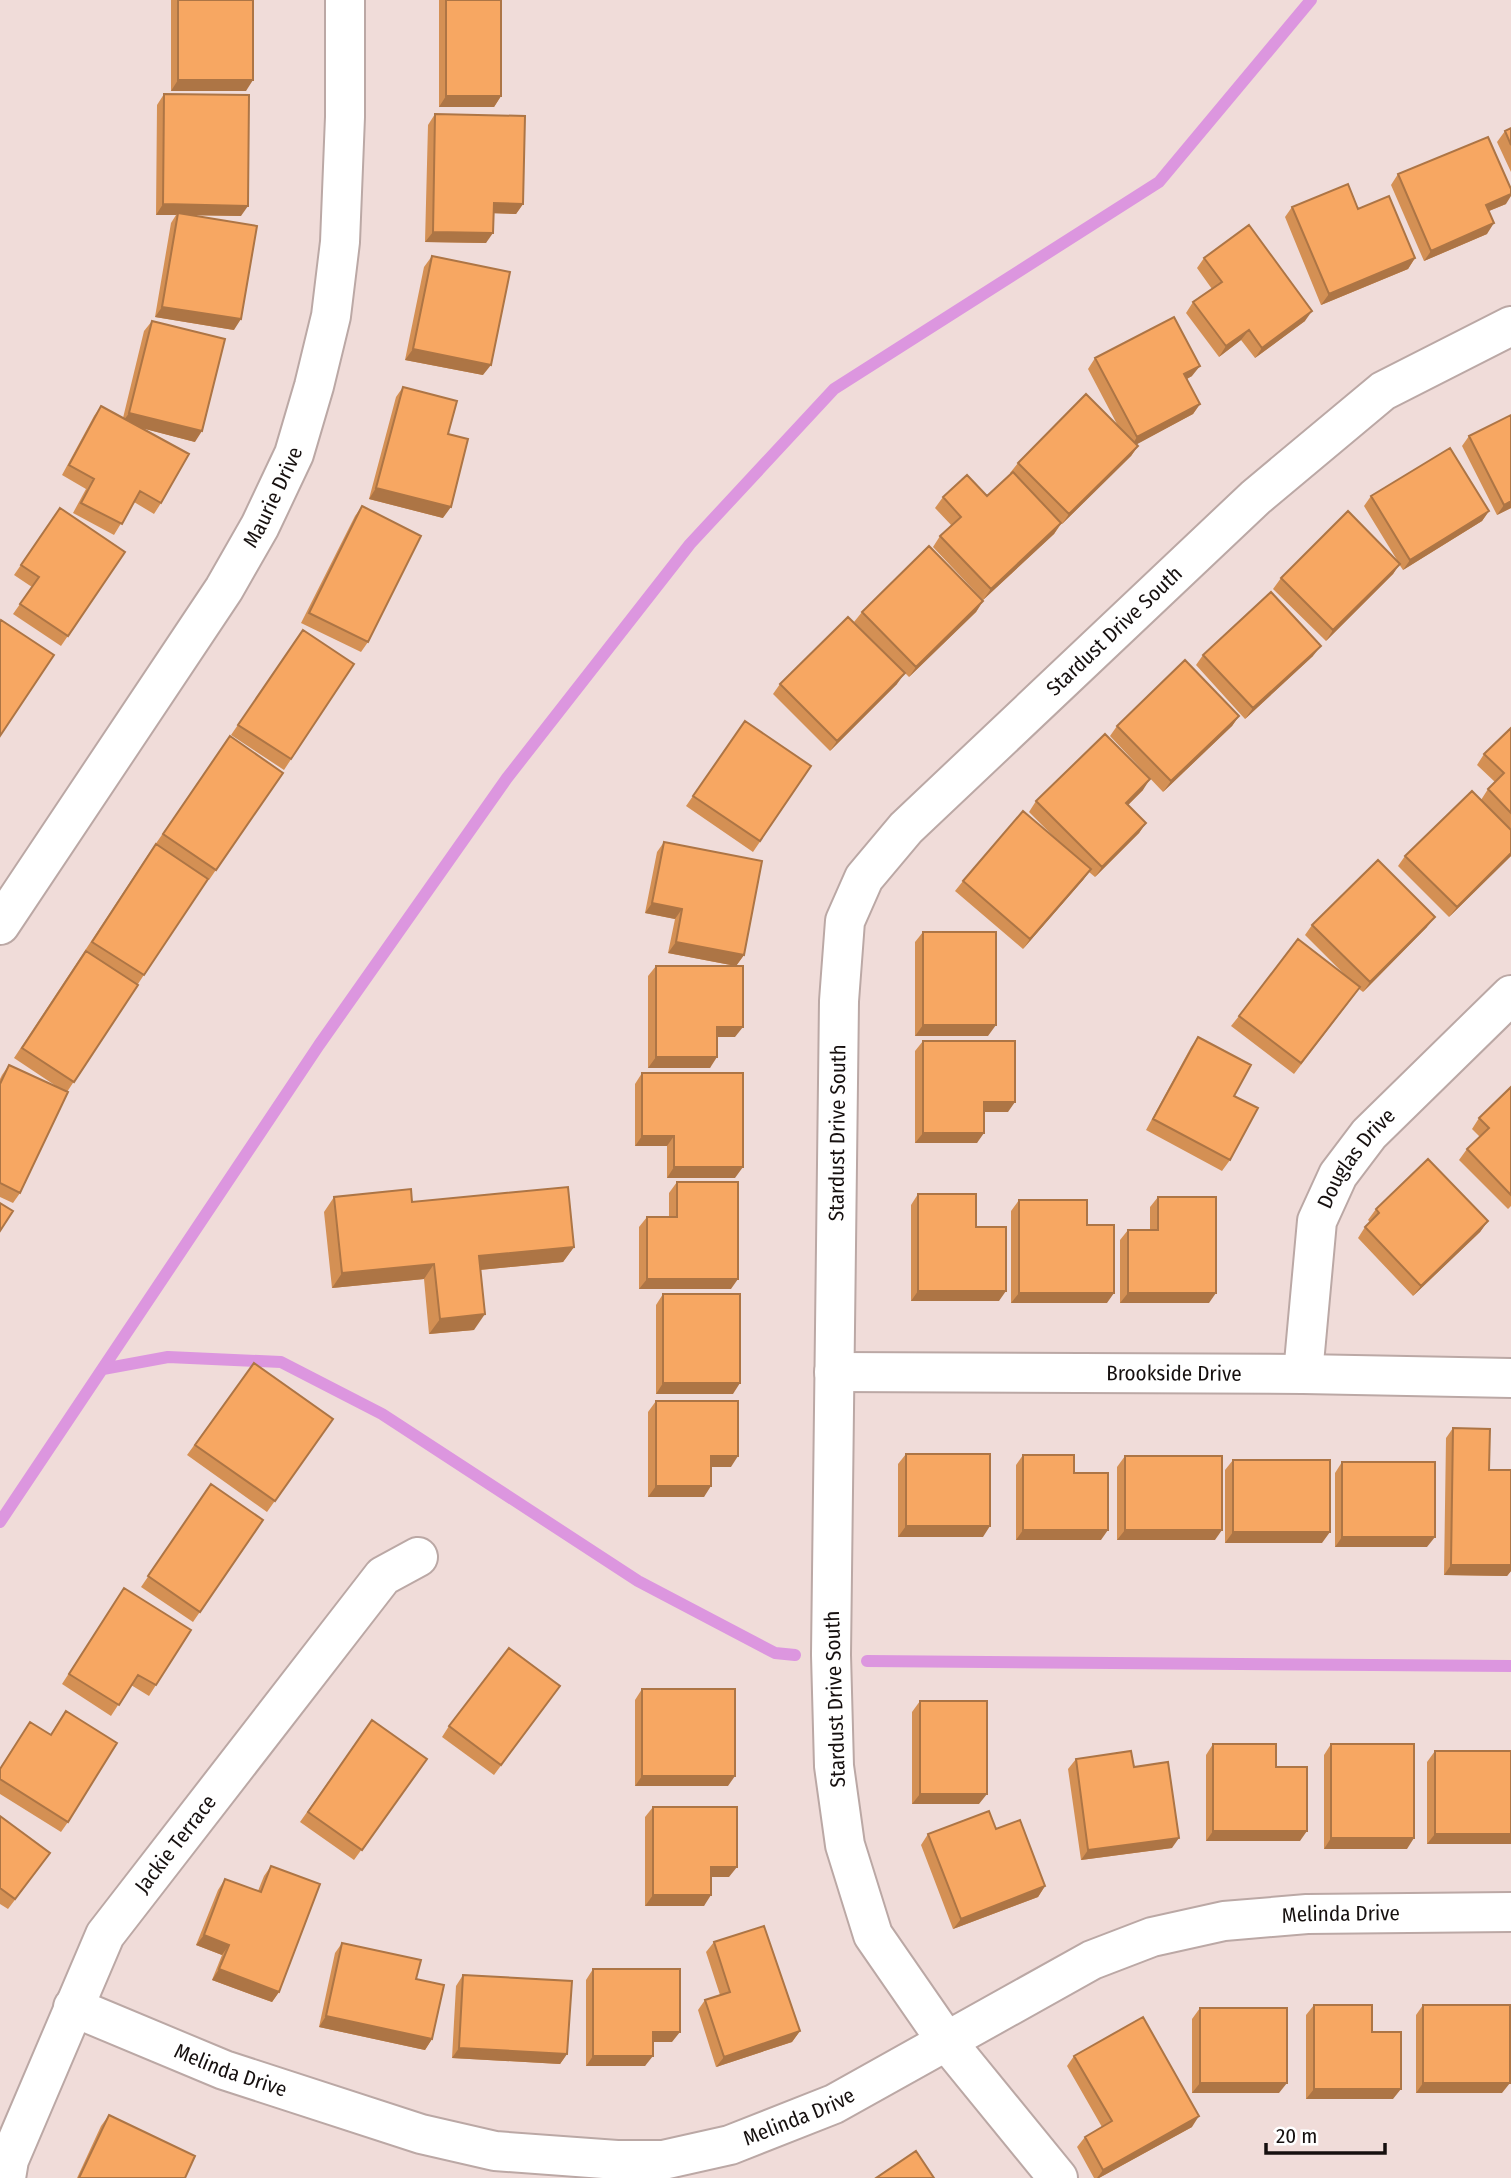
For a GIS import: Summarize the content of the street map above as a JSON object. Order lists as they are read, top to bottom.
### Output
{
  "streets": {
    "street": [
      "Maurie Drive",
      "Stardust Drive South",
      "Douglas Drive",
      "Brookside Drive",
      "Jackie Terrace",
      "Melinda Drive"
    ]
  },
  "crossings": [
    ["Stardust Drive South", "Brookside Drive"],
    ["Stardust Drive South", "Melinda Drive"],
    ["Douglas Drive", "Brookside Drive"],
    ["Jackie Terrace", "Melinda Drive"]
  ],
  "scale_bar": "20 m"
}
